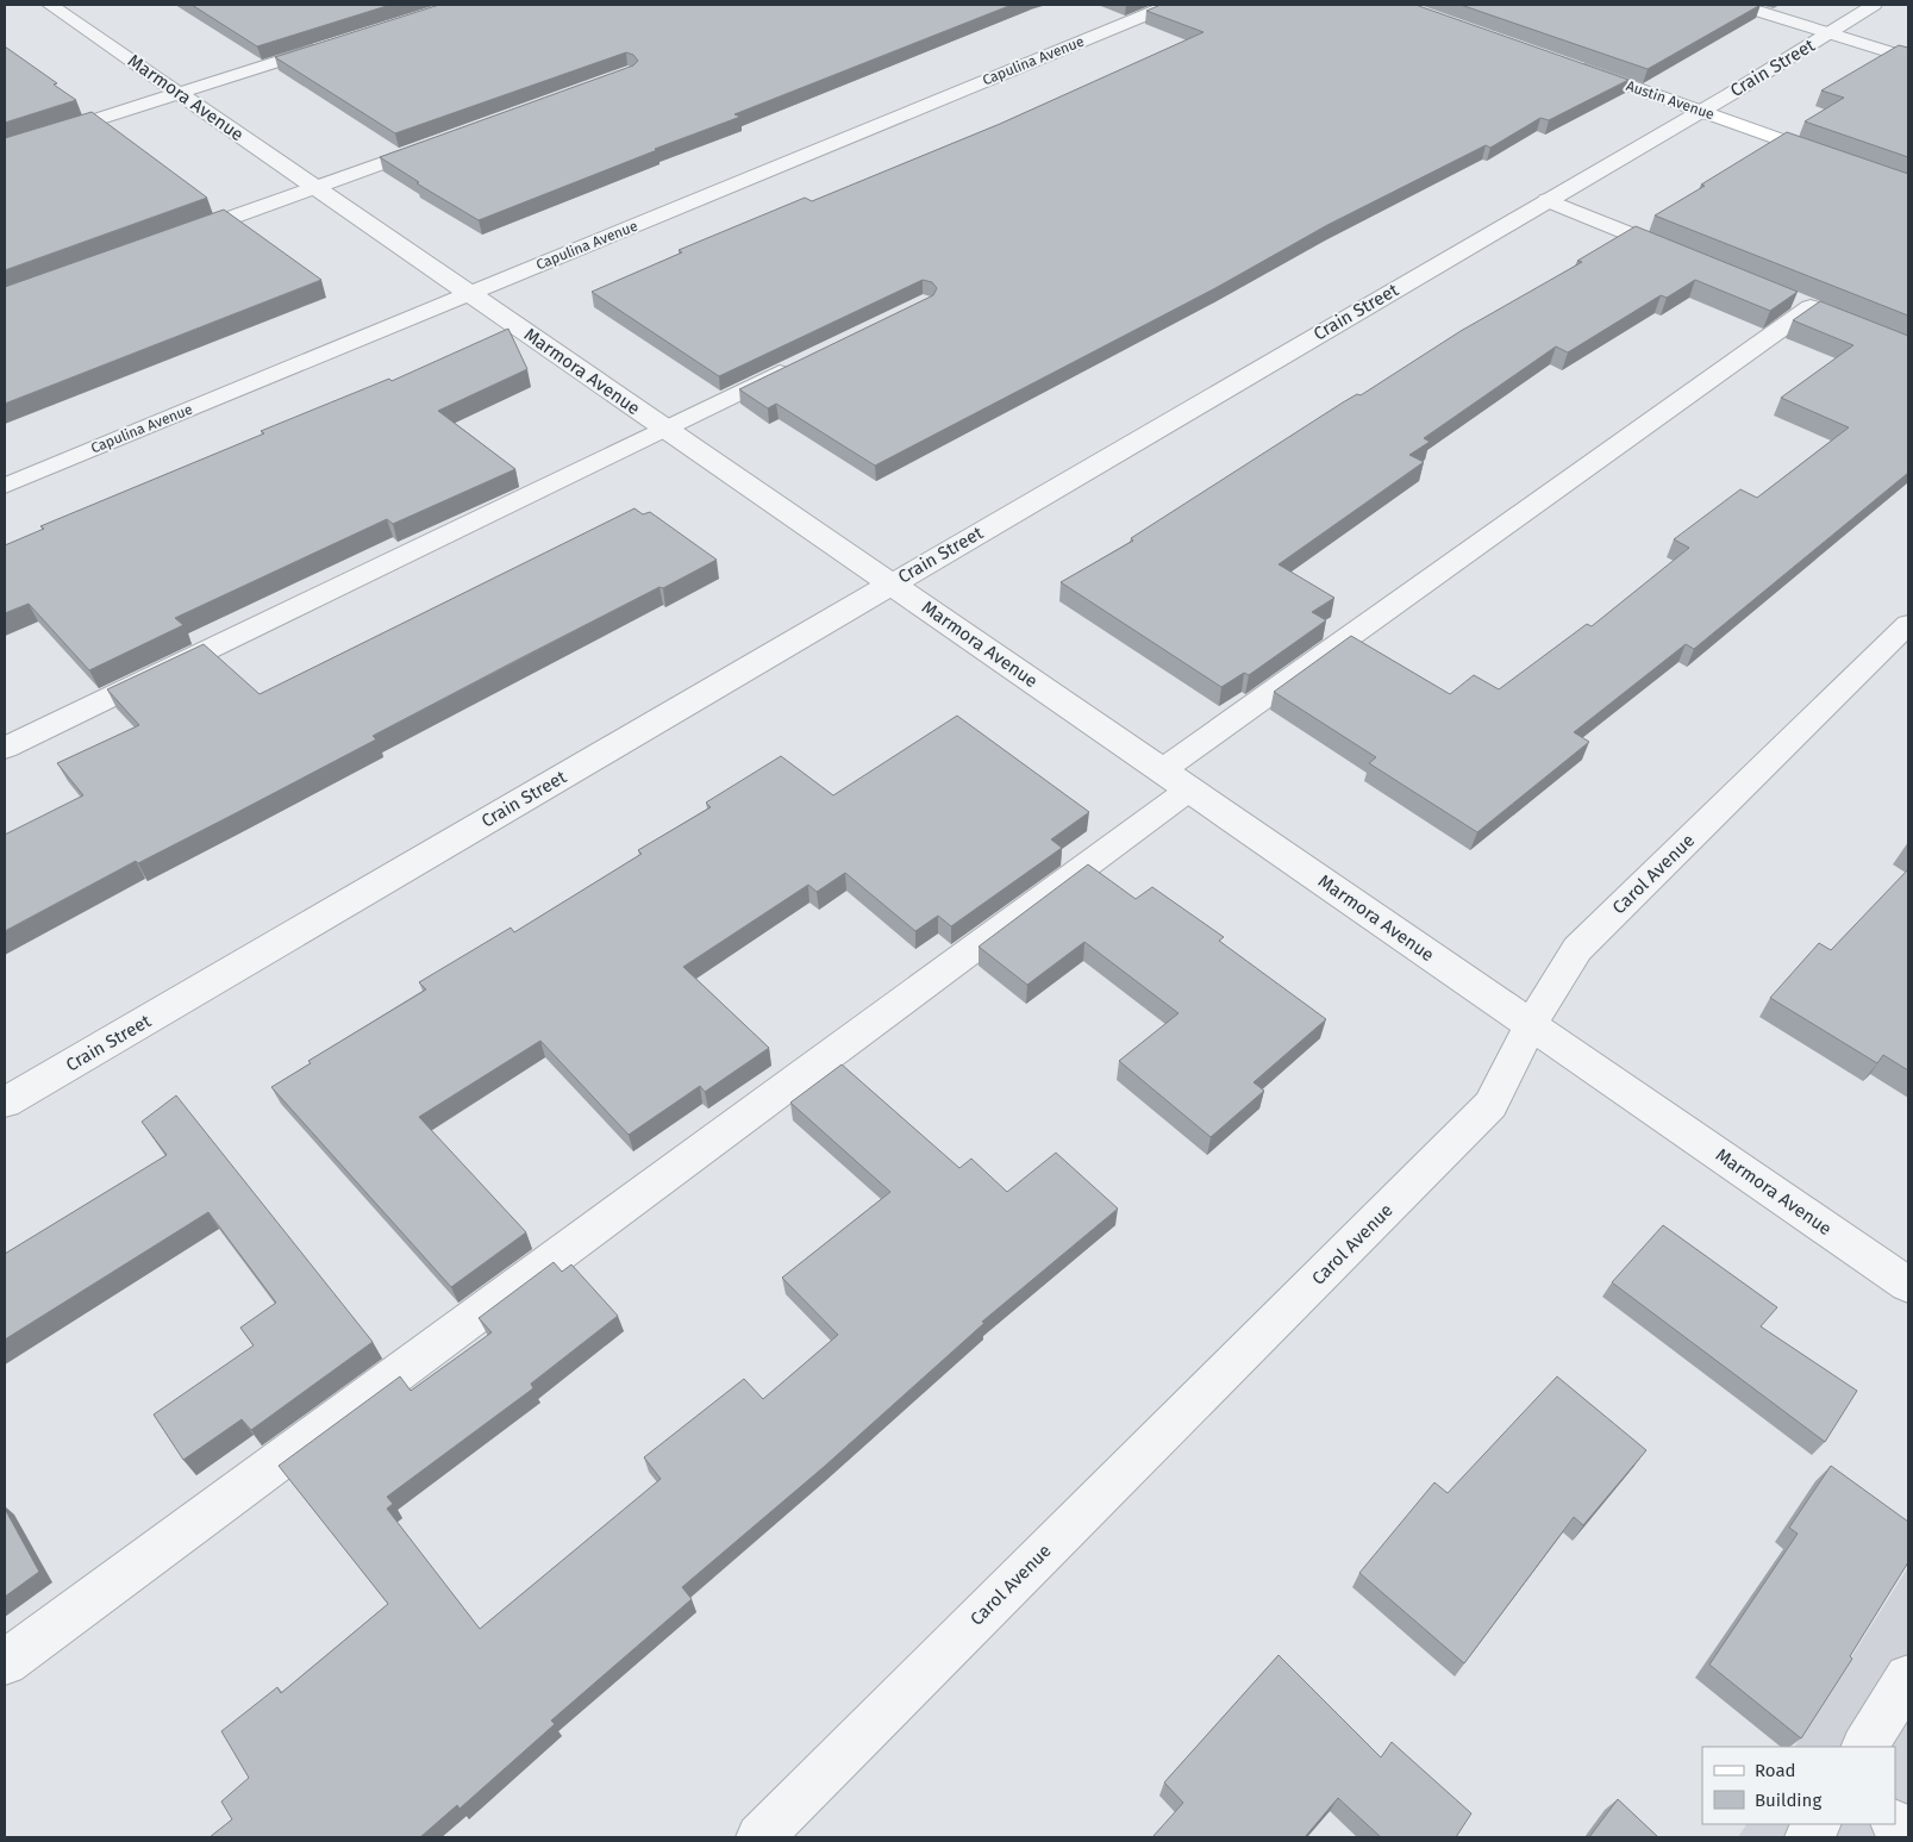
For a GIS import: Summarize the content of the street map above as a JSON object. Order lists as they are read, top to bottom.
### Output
{
  "streets": {
    "street": [
      "Capulina Avenue",
      "Crain Street",
      "Marmora Avenue",
      "Austin Avenue",
      "Carol Avenue"
    ]
  },
  "crossings": [
    ["Capulina Avenue", "Marmora Avenue"],
    ["Crain Street", "Marmora Avenue"],
    ["Crain Street", "Austin Avenue"],
    ["Marmora Avenue", "Carol Avenue"]
  ],
  "legend": ["Road", "Building"]
}
